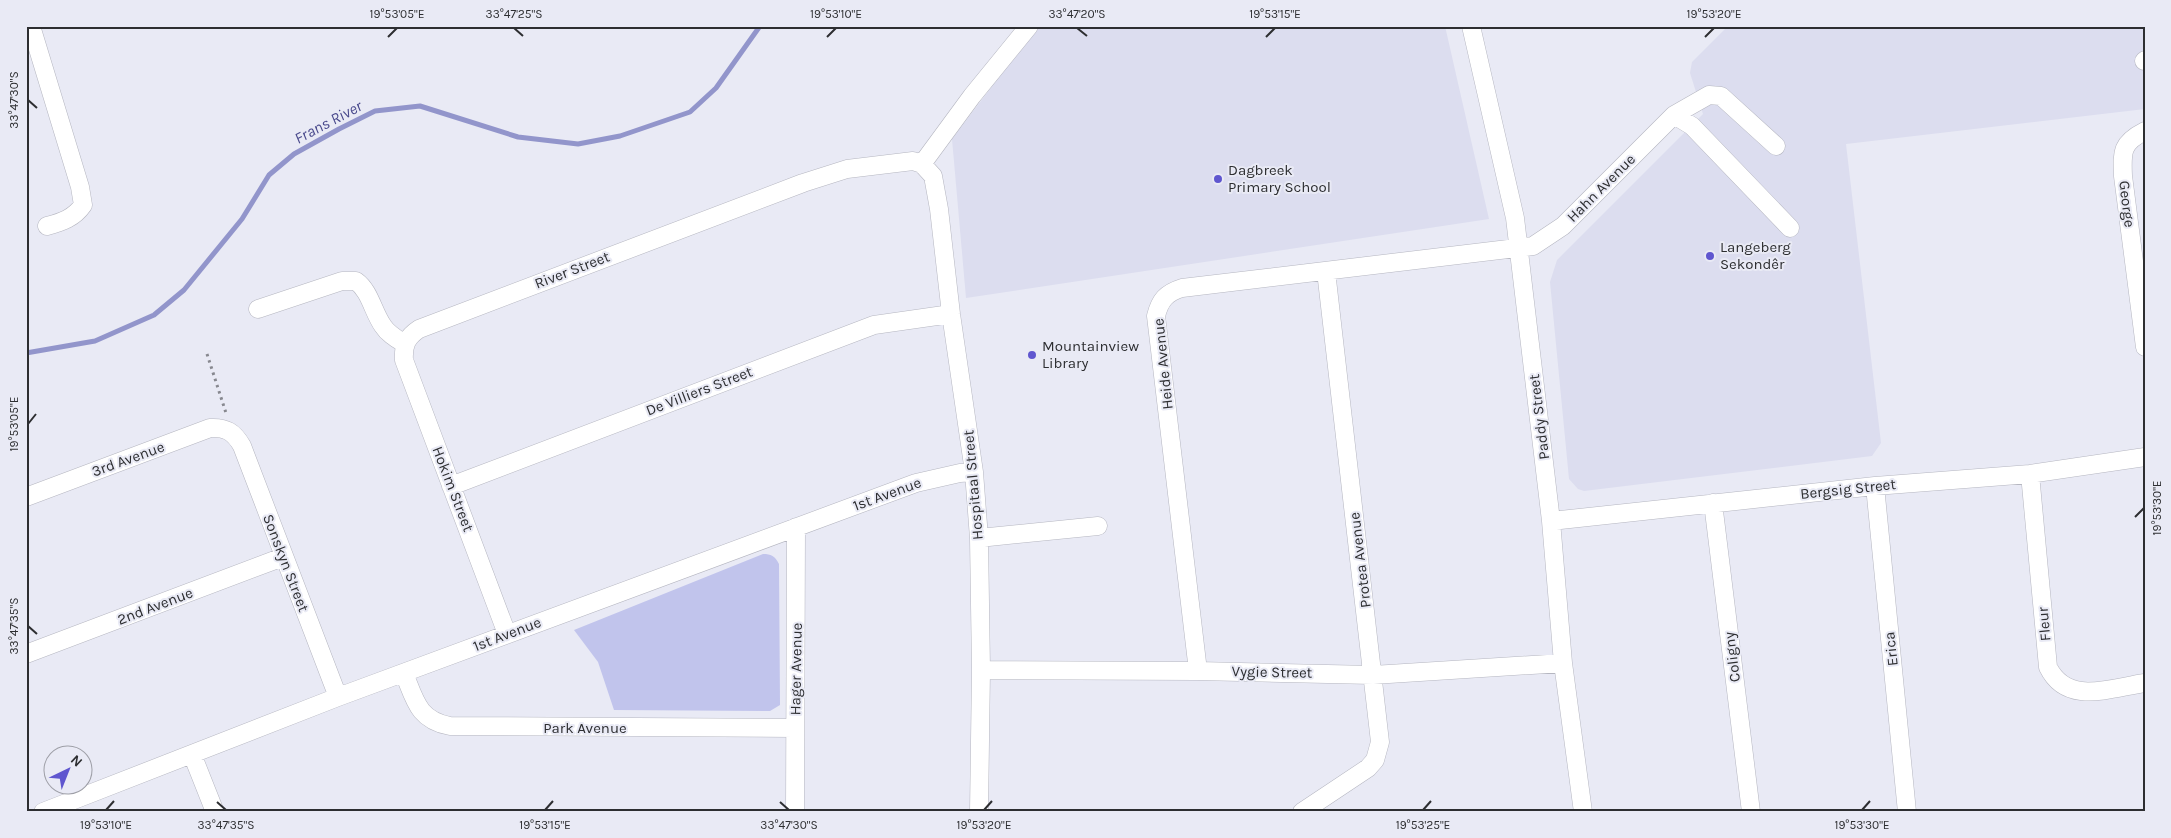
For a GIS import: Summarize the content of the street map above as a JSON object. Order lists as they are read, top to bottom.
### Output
{
  "streets": {
    "street": [
      "Hahn Avenue",
      "George",
      "River Street",
      "Heide Avenue",
      "De Villiers Street",
      "Paddy Street",
      "3rd Avenue",
      "Hospitaal Street",
      "Hokim Street",
      "Bergsig Street",
      "1st Avenue",
      "Protea Avenue",
      "Sonskyn Street",
      "2nd Avenue",
      "Fleur",
      "Erica",
      "Coligny",
      "Hager Avenue",
      "Vygie Street",
      "Park Avenue"
    ]
  },
  "crossings": [
    ["Hahn Avenue", "Heide Avenue"],
    ["Hahn Avenue", "Paddy Street"],
    ["River Street", "Hospitaal Street"],
    ["River Street", "Hokim Street"],
    ["Heide Avenue", "Paddy Street"],
    ["Heide Avenue", "Protea Avenue"],
    ["Heide Avenue", "Vygie Street"],
    ["De Villiers Street", "Hospitaal Street"],
    ["De Villiers Street", "Hokim Street"],
    ["Paddy Street", "Bergsig Street"],
    ["Paddy Street", "Vygie Street"],
    ["3rd Avenue", "Sonskyn Street"],
    ["Hospitaal Street", "1st Avenue"],
    ["Hospitaal Street", "Vygie Street"],
    ["Hokim Street", "1st Avenue"],
    ["Bergsig Street", "Fleur"],
    ["Bergsig Street", "Erica"],
    ["Bergsig Street", "Coligny"],
    ["1st Avenue", "Sonskyn Street"],
    ["1st Avenue", "Hager Avenue"],
    ["1st Avenue", "Park Avenue"],
    ["Protea Avenue", "Vygie Street"],
    ["Sonskyn Street", "2nd Avenue"],
    ["Hager Avenue", "Park Avenue"]
  ],
  "water": ["Frans River"],
  "places": ["Dagbreek Primary School", "Langeberg Sekondêr", "Mountainview Library"],
  "north": "top right",
  "coordinates": [
    "19°53'05\"E",
    "33°47'25\"S",
    "19°53'10\"E",
    "33°47'20\"S",
    "19°53'15\"E",
    "19°53'20\"E",
    "33°47'30\"S",
    "19°53'30\"E",
    "33°47'35\"S",
    "19°53'25\"E"
  ]
}
